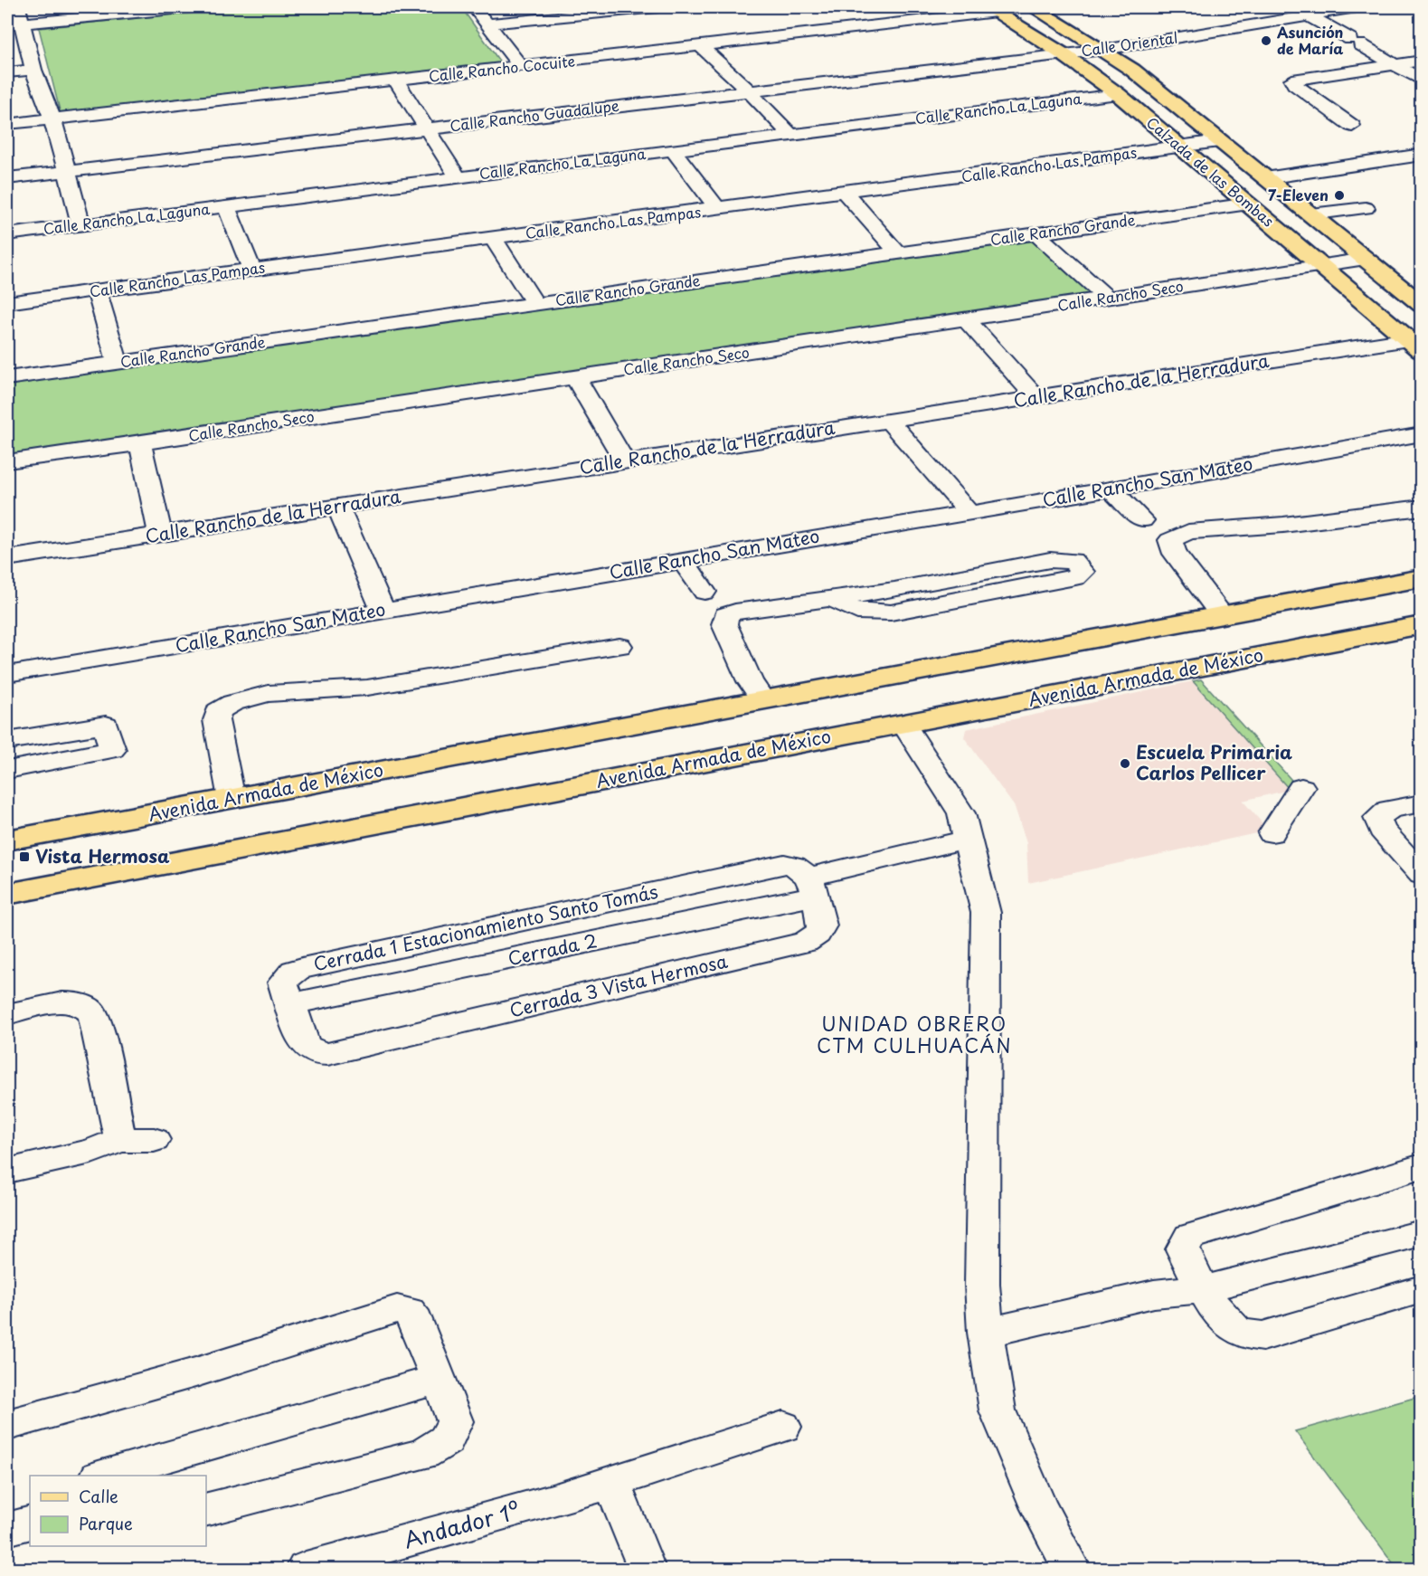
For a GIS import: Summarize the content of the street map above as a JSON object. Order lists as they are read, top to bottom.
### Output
{
  "streets": {
    "main road": ["Calzada de las Bombas", "Avenida Armada de México"],
    "street": [
      "Calle Oriental",
      "Calle Rancho Cocuite",
      "Calle Rancho La Laguna",
      "Calle Rancho Guadalupe",
      "Calle Rancho Las Pampas",
      "Calle Rancho Grande",
      "Calle Rancho Seco",
      "Calle Rancho de la Herradura",
      "Calle Rancho San Mateo",
      "Cerrada 1 Estacionamiento Santo Tomás",
      "Cerrada 2",
      "Cerrada 3 Vista Hermosa",
      "Andador 1º"
    ]
  },
  "crossings": [
    ["Calle Oriental", "Calle Rancho Guadalupe"],
    ["Calle Oriental", "Calzada de las Bombas"],
    ["Calle Rancho Cocuite", "Calzada de las Bombas"],
    ["Calle Rancho La Laguna", "Calzada de las Bombas"],
    ["Calle Rancho Guadalupe", "Calzada de las Bombas"],
    ["Calle Rancho Las Pampas", "Calzada de las Bombas"],
    ["Calzada de las Bombas", "Calle Rancho Grande"],
    ["Calzada de las Bombas", "Calle Rancho Seco"],
    ["Calzada de las Bombas", "Calle Rancho de la Herradura"],
    ["Cerrada 1 Estacionamiento Santo Tomás", "Cerrada 2"],
    ["Cerrada 1 Estacionamiento Santo Tomás", "Cerrada 3 Vista Hermosa"],
    ["Cerrada 2", "Cerrada 3 Vista Hermosa"]
  ],
  "districts": ["UNIDAD OBRERO CTM CULHUACÁN"],
  "places": {
    "other": ["Asunción de María", "7-Eleven", "Escuela Primaria Carlos Pellicer"],
    "transit": ["Vista Hermosa"]
  },
  "legend": ["Calle", "Parque"]
}
